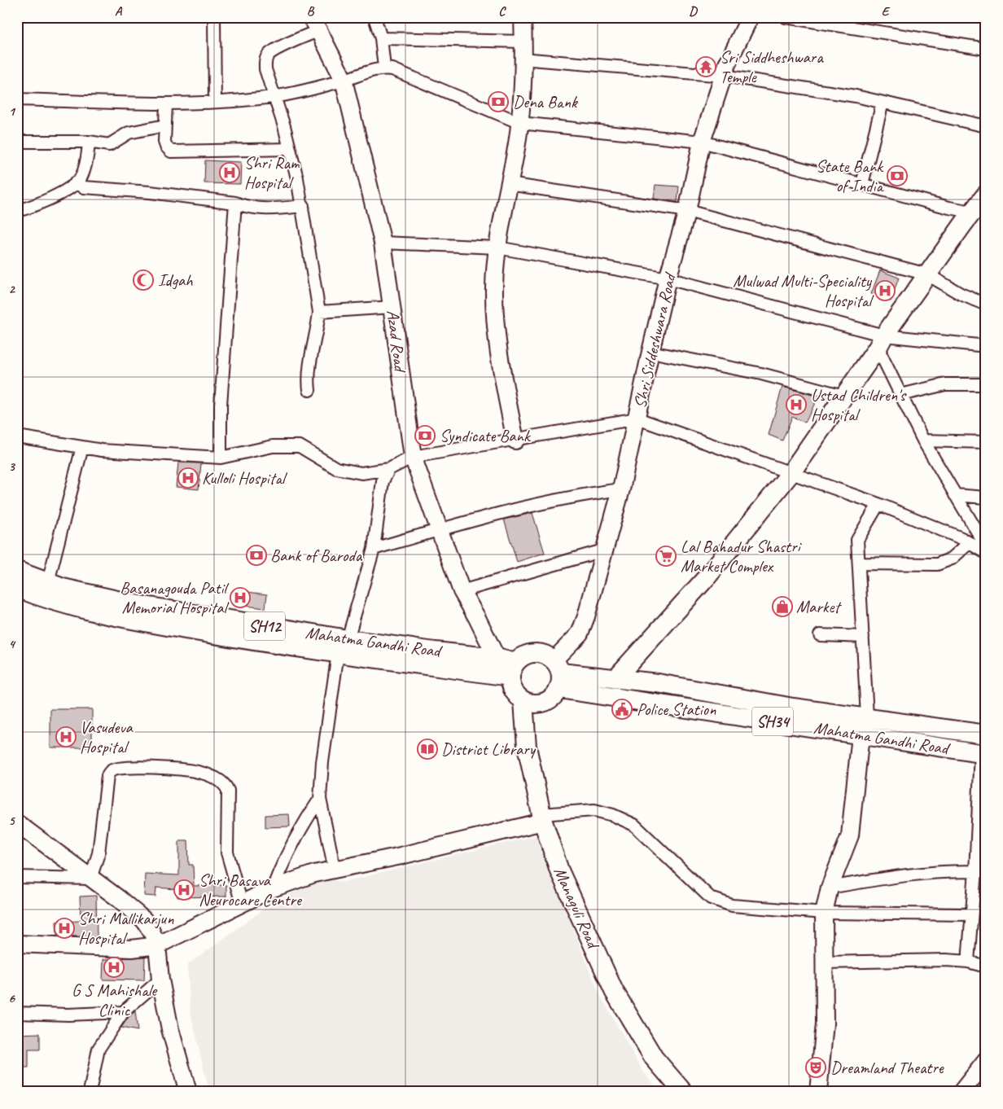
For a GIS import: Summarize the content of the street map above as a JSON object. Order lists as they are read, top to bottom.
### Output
{
  "streets": {
    "main road": [
      "SH12",
      "Mahatma Gandhi Road",
      "SH34",
      "Managuli Road"
    ],
    "street": ["Azad Road", "Shri Siddeshwara Road"]
  },
  "crossings": [
    ["Azad Road", "Mahatma Gandhi Road"],
    ["Shri Siddeshwara Road", "Mahatma Gandhi Road"],
    ["Shri Siddeshwara Road", "SH34"],
    ["Shri Siddeshwara Road", "Managuli Road"],
    ["Mahatma Gandhi Road", "SH34"],
    ["Mahatma Gandhi Road", "Managuli Road"],
    ["SH34", "Managuli Road"]
  ],
  "places": {
    "temple": ["Sri Siddheshwara Temple"],
    "bank": [
      "Dena Bank",
      "State Bank of India",
      "Syndicate Bank",
      "Bank of Baroda"
    ],
    "hospital": [
      "Shri Ram Hospital",
      "Mulwad Multi-Speciality Hospital",
      "Ustad Children's Hospital",
      "Kulloli Hospital",
      "Basanagouda Patil Memorial Hospital",
      "Vasudeva Hospital",
      "Shri Basava Neurocare Centre",
      "Shri Mallikarjun Hospital",
      "G S Mahishale Clinic"
    ],
    "mosque": ["Idgah"],
    "supermarket": ["Lal Bahadur Shastri Market Complex"],
    "shop": ["Market"],
    "public building": ["Police Station"],
    "library": ["District Library"],
    "theatre": ["Dreamland Theatre"]
  },
  "grid": {
    "columns": [
      "A",
      "B",
      "C",
      "D",
      "E"
    ],
    "rows": [
      "1",
      "2",
      "3",
      "4",
      "5",
      "6"
    ]
  }
}
